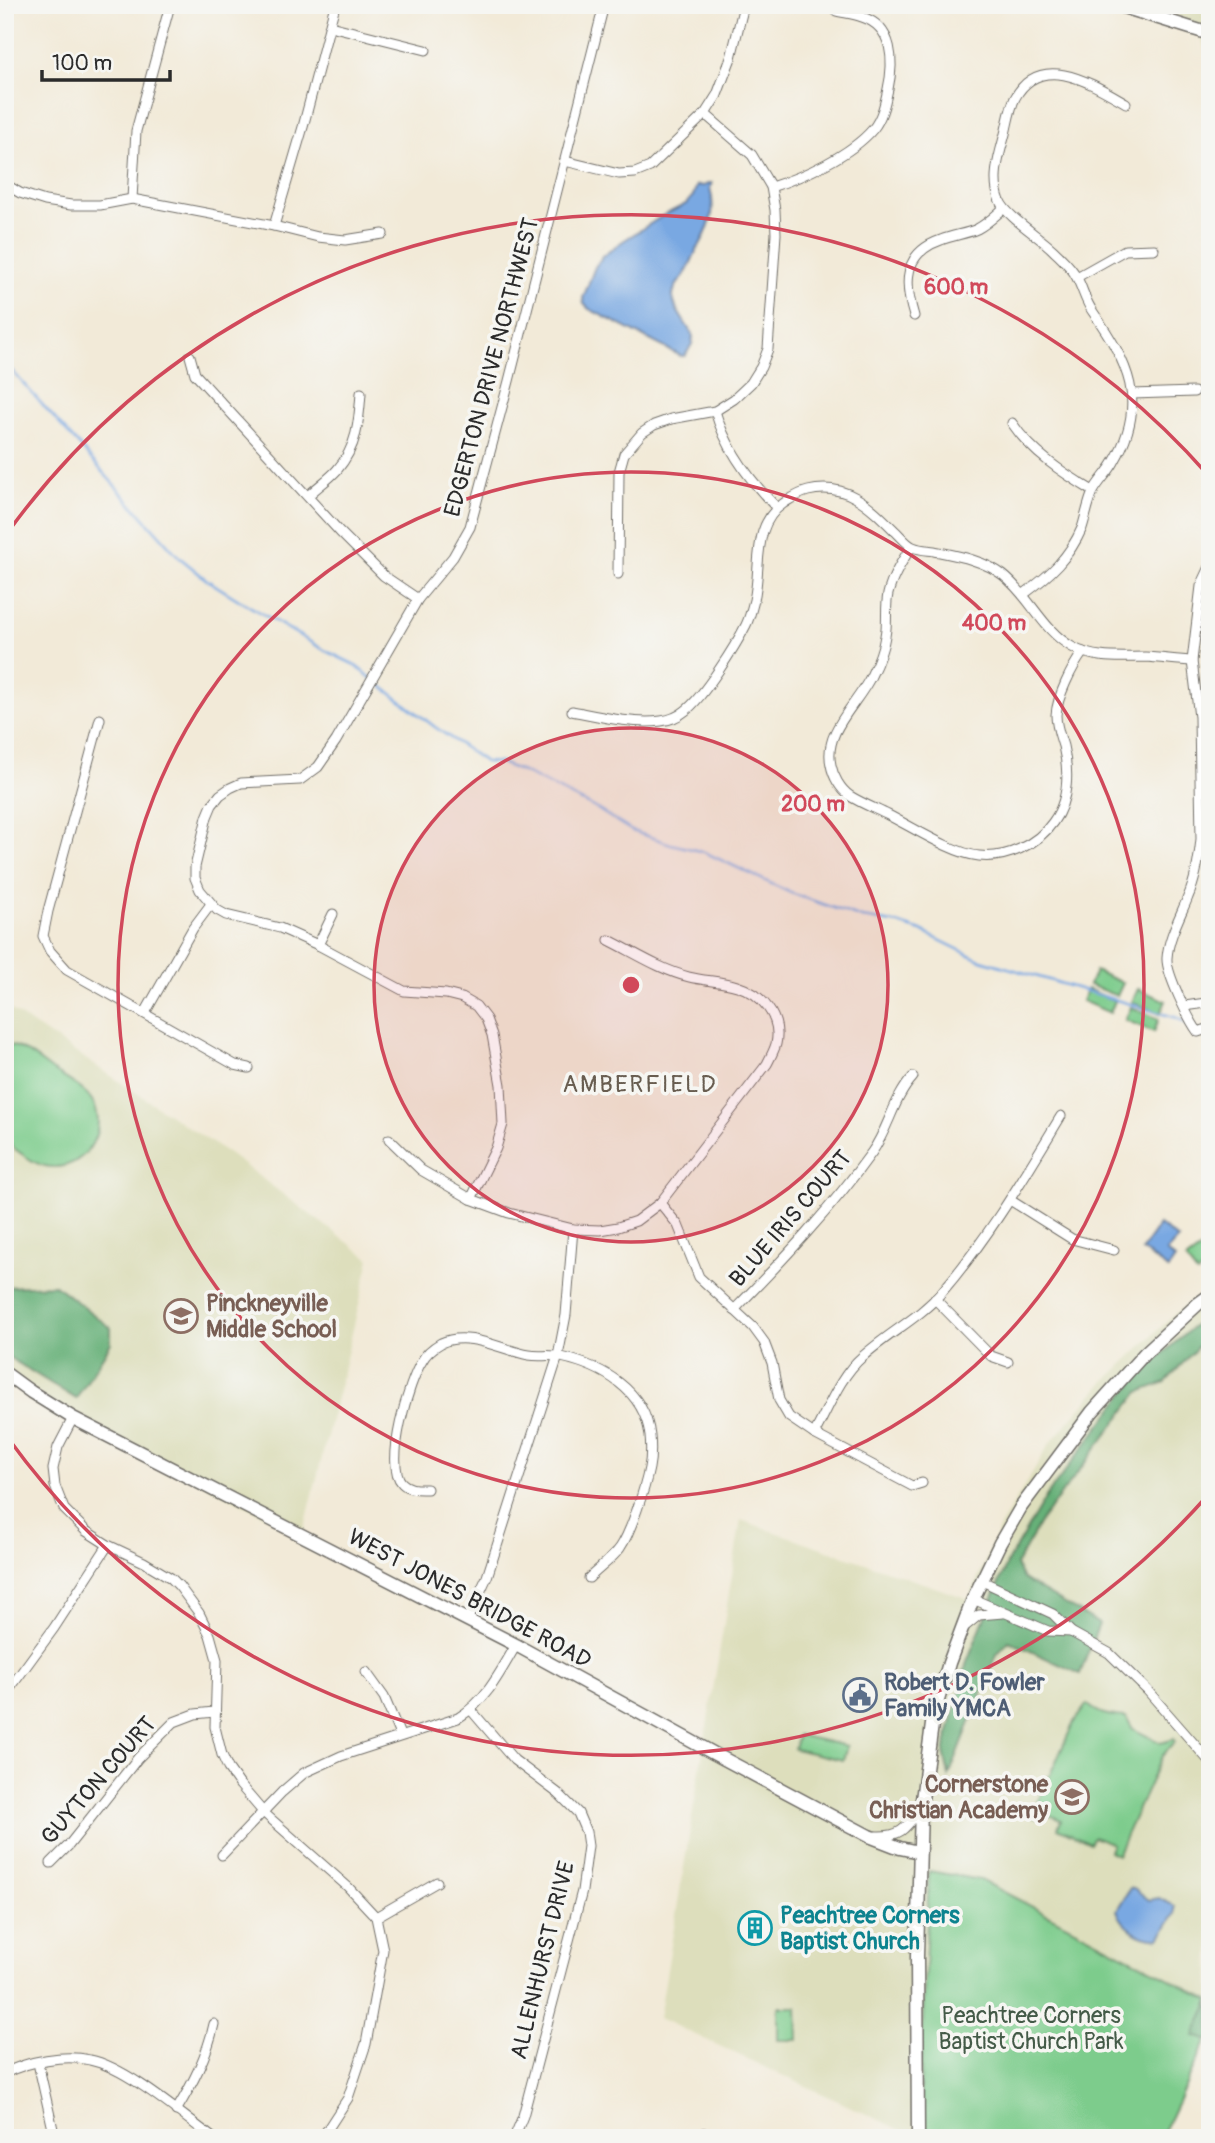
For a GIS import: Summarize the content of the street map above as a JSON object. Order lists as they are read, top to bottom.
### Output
{
  "streets": {
    "street": [
      "EDGERTON DRIVE NORTHWEST",
      "BLUE IRIS COURT",
      "WEST JONES BRIDGE ROAD",
      "GUYTON COURT",
      "ALLENHURST DRIVE"
    ]
  },
  "districts": ["AMBERFIELD"],
  "parks": ["Peachtree Corners Baptist Church Park"],
  "places": {
    "school or university": ["Pinckneyville Middle School", "Cornerstone Christian Academy"],
    "public building": ["Robert D. Fowler Family YMCA"],
    "building": ["Peachtree Corners Baptist Church"]
  },
  "scale_bar": "100 m",
  "rings": ["600 m", "400 m", "200 m"]
}
